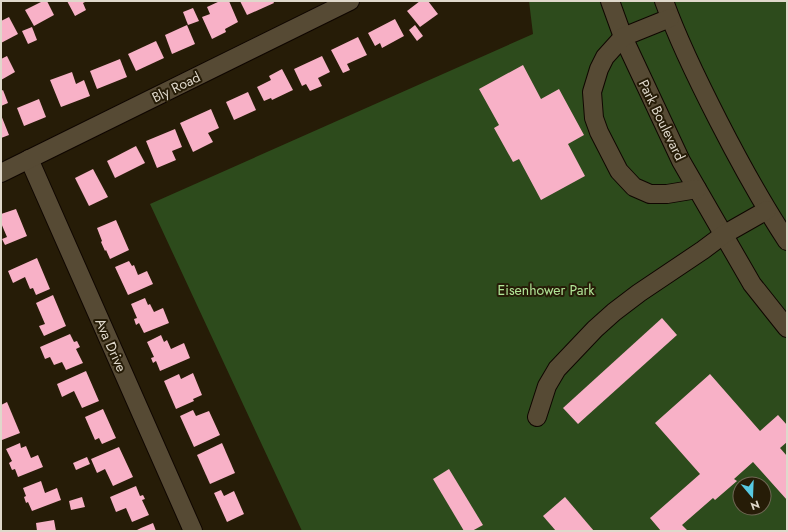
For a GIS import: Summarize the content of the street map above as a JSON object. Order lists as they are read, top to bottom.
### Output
{
  "streets": {
    "street": ["Bly Road", "Park Boulevard", "Ava Drive"]
  },
  "crossings": [
    ["Bly Road", "Ava Drive"]
  ],
  "parks": ["Eisenhower Park"],
  "north": "bottom"
}
